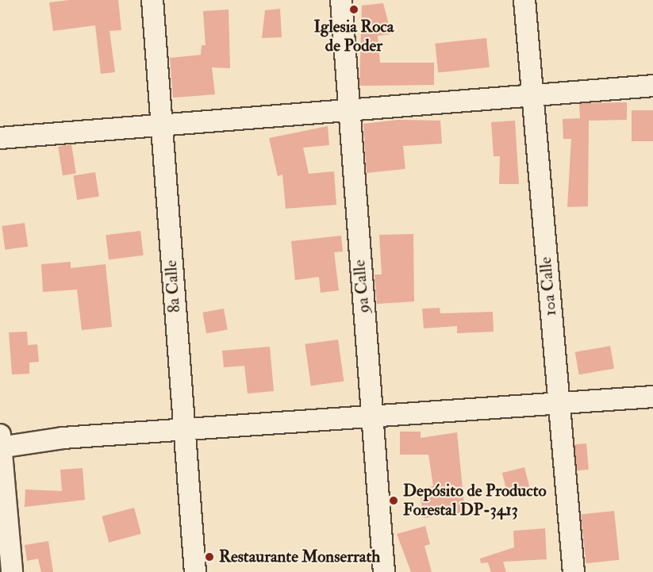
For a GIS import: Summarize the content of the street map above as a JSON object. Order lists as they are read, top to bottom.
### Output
{
  "streets": {
    "street": ["8a Calle", "9a Calle", "10a Calle"]
  },
  "places": ["Iglesia Roca de Poder", "Depósito de Producto Forestal DP-3413", "Restaurante Monserrath"]
}
